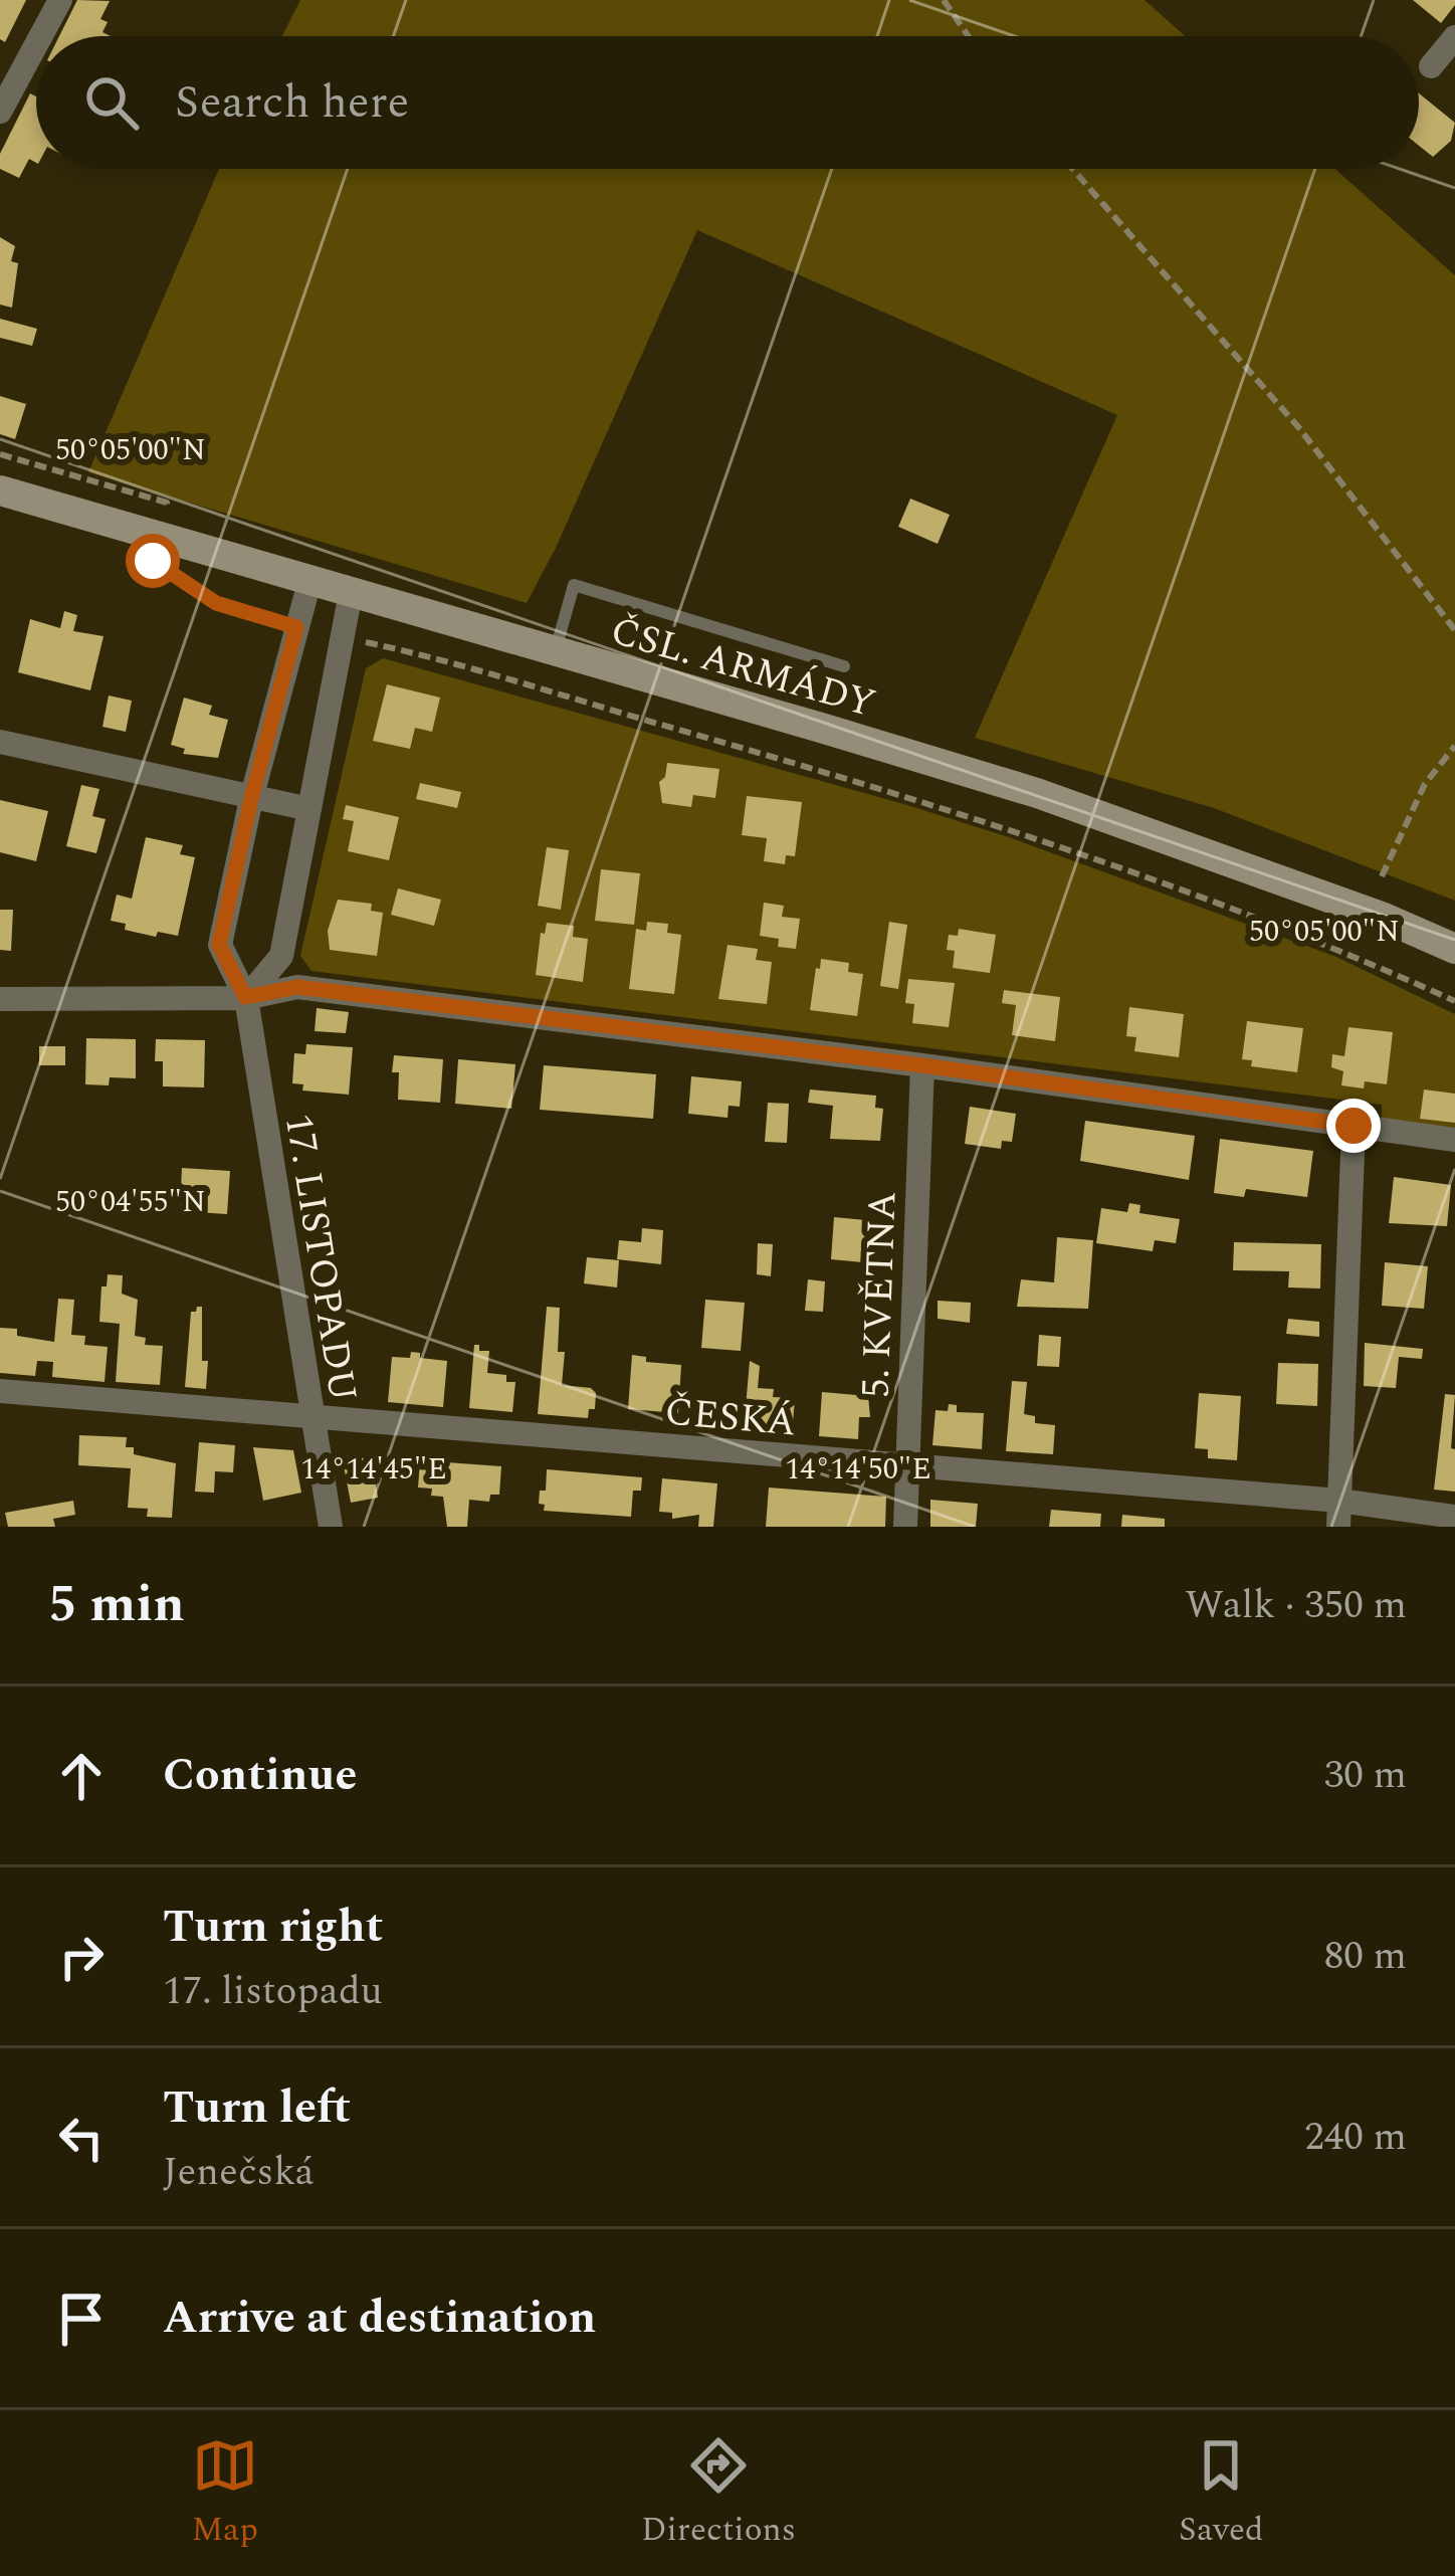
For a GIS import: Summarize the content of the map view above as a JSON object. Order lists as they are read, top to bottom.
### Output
{
  "streets": {
    "main road": ["ČSL. ARMÁDY"],
    "street": ["17. LISTOPADU", "5. KVĚTNA", "ČESKÁ"]
  },
  "crossings": [
    ["ČSL. ARMÁDY", "17. LISTOPADU"],
    ["17. LISTOPADU", "ČESKÁ"],
    ["5. KVĚTNA", "ČESKÁ"]
  ],
  "page": {
    "search": "Search here",
    "heading": ["5 min", "Walk · 350 m"],
    "list": [
      ["Continue", "30 m"],
      ["Turn right", "17. listopadu", "80 m"],
      ["Turn left", "Jenečská", "240 m"],
      "Arrive at destination"
    ],
    "nav": ["Map", "Directions", "Saved"]
  },
  "coordinates": [
    "50°05'00\"N",
    "50°04'55\"N",
    "14°14'45\"E",
    "14°14'50\"E"
  ]
}
